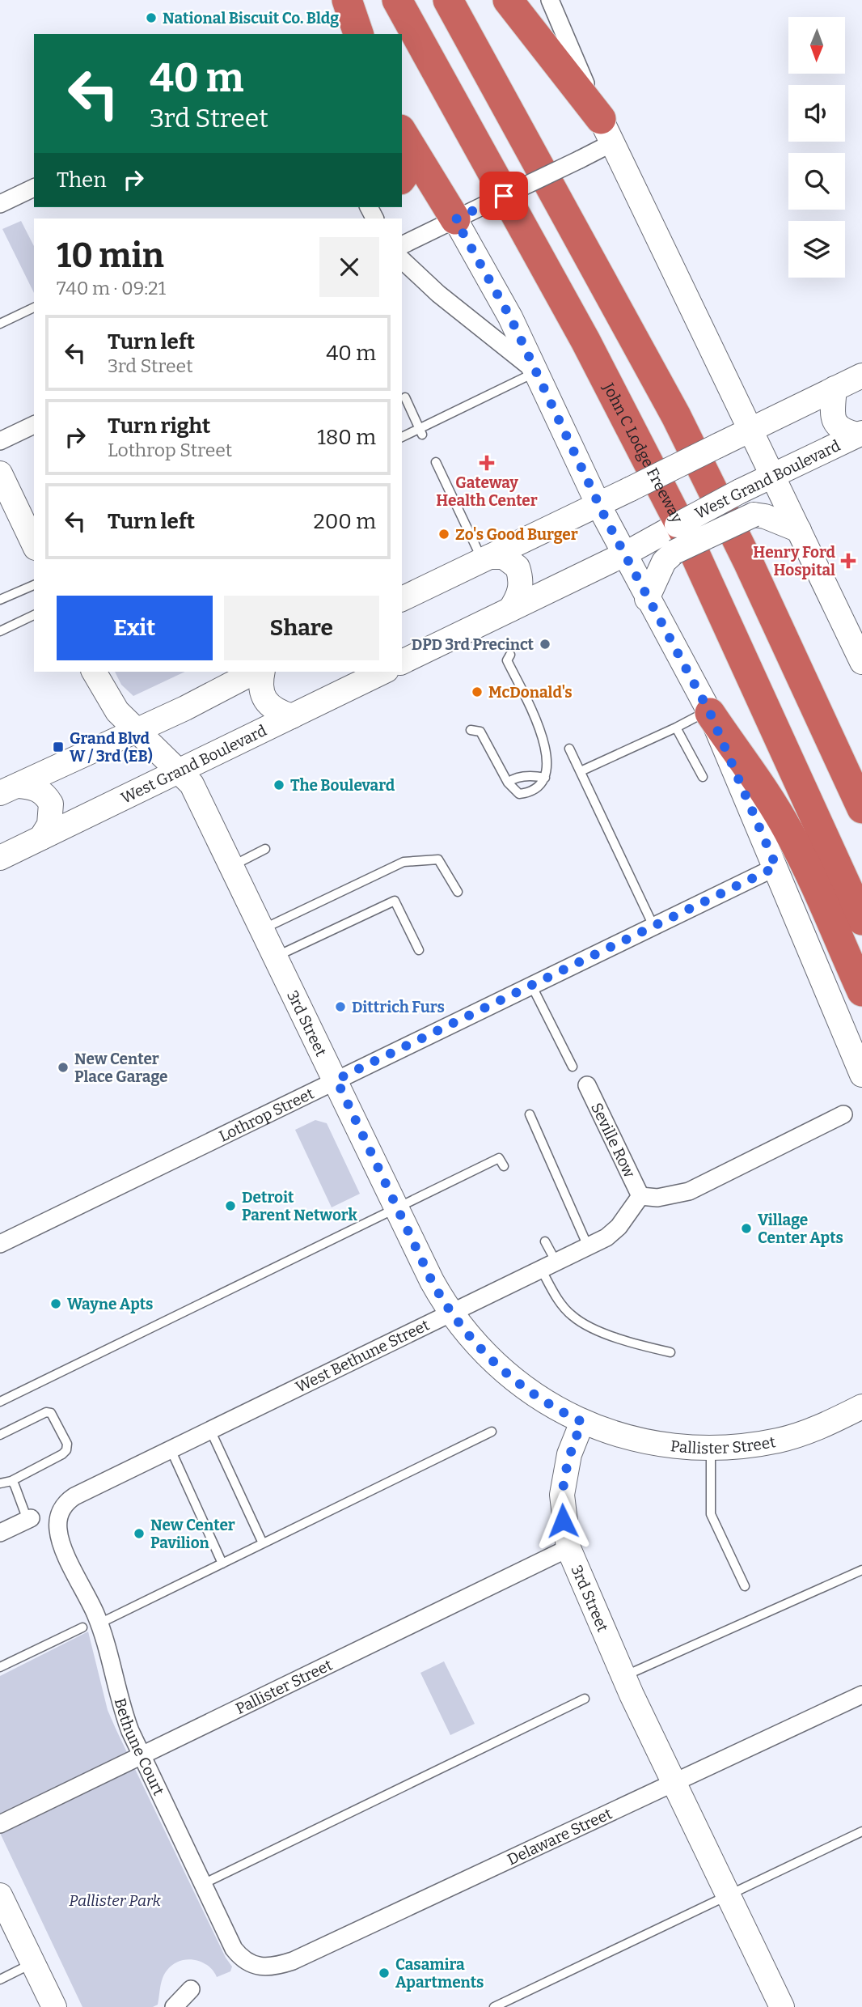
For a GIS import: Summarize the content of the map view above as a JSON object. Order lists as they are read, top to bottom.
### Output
{
  "streets": {
    "highway": ["John C Lodge Freeway"],
    "main road": ["West Grand Boulevard", "3rd Street", "Pallister Street"],
    "street": [
      "Lothrop Street",
      "Seville Row",
      "West Bethune Street",
      "Bethune Court",
      "Delaware Street"
    ]
  },
  "crossings": [
    ["West Grand Boulevard", "3rd Street"],
    ["3rd Street", "Lothrop Street"],
    ["3rd Street", "West Bethune Street"],
    ["3rd Street", "Pallister Street"],
    ["3rd Street", "Delaware Street"],
    ["Seville Row", "West Bethune Street"],
    ["West Bethune Street", "Bethune Court"],
    ["Pallister Street", "Bethune Court"],
    ["Bethune Court", "Delaware Street"]
  ],
  "parks": ["Pallister Park"],
  "places": {
    "other": [
      "National Biscuit Co. Bldg",
      "Zo's Good Burger",
      "DPD 3rd Precinct",
      "McDonald's",
      "The Boulevard",
      "Dittrich Furs",
      "New Center Place Garage",
      "Detroit Parent Network",
      "Village Center Apts",
      "Wayne Apts",
      "New Center Pavilion",
      "Casamira Apartments"
    ],
    "health": ["Gateway Health Center", "Henry Ford Hospital"],
    "transit": ["Grand Blvd W / 3rd (EB)"]
  },
  "north": "bottom",
  "page": {
    "turn": ["40 m", "3rd Street"],
    "then": "Then",
    "heading": ["10 min", "740 m · 09:21"],
    "list": [
      {
        "name": "Turn left",
        "note": "3rd Street",
        "value": "40 m"
      },
      {
        "name": "Turn right",
        "note": "Lothrop Street",
        "value": "180 m"
      },
      {
        "name": "Turn left",
        "value": "200 m"
      }
    ],
    "buttons": ["Exit", "Share"]
  }
}
